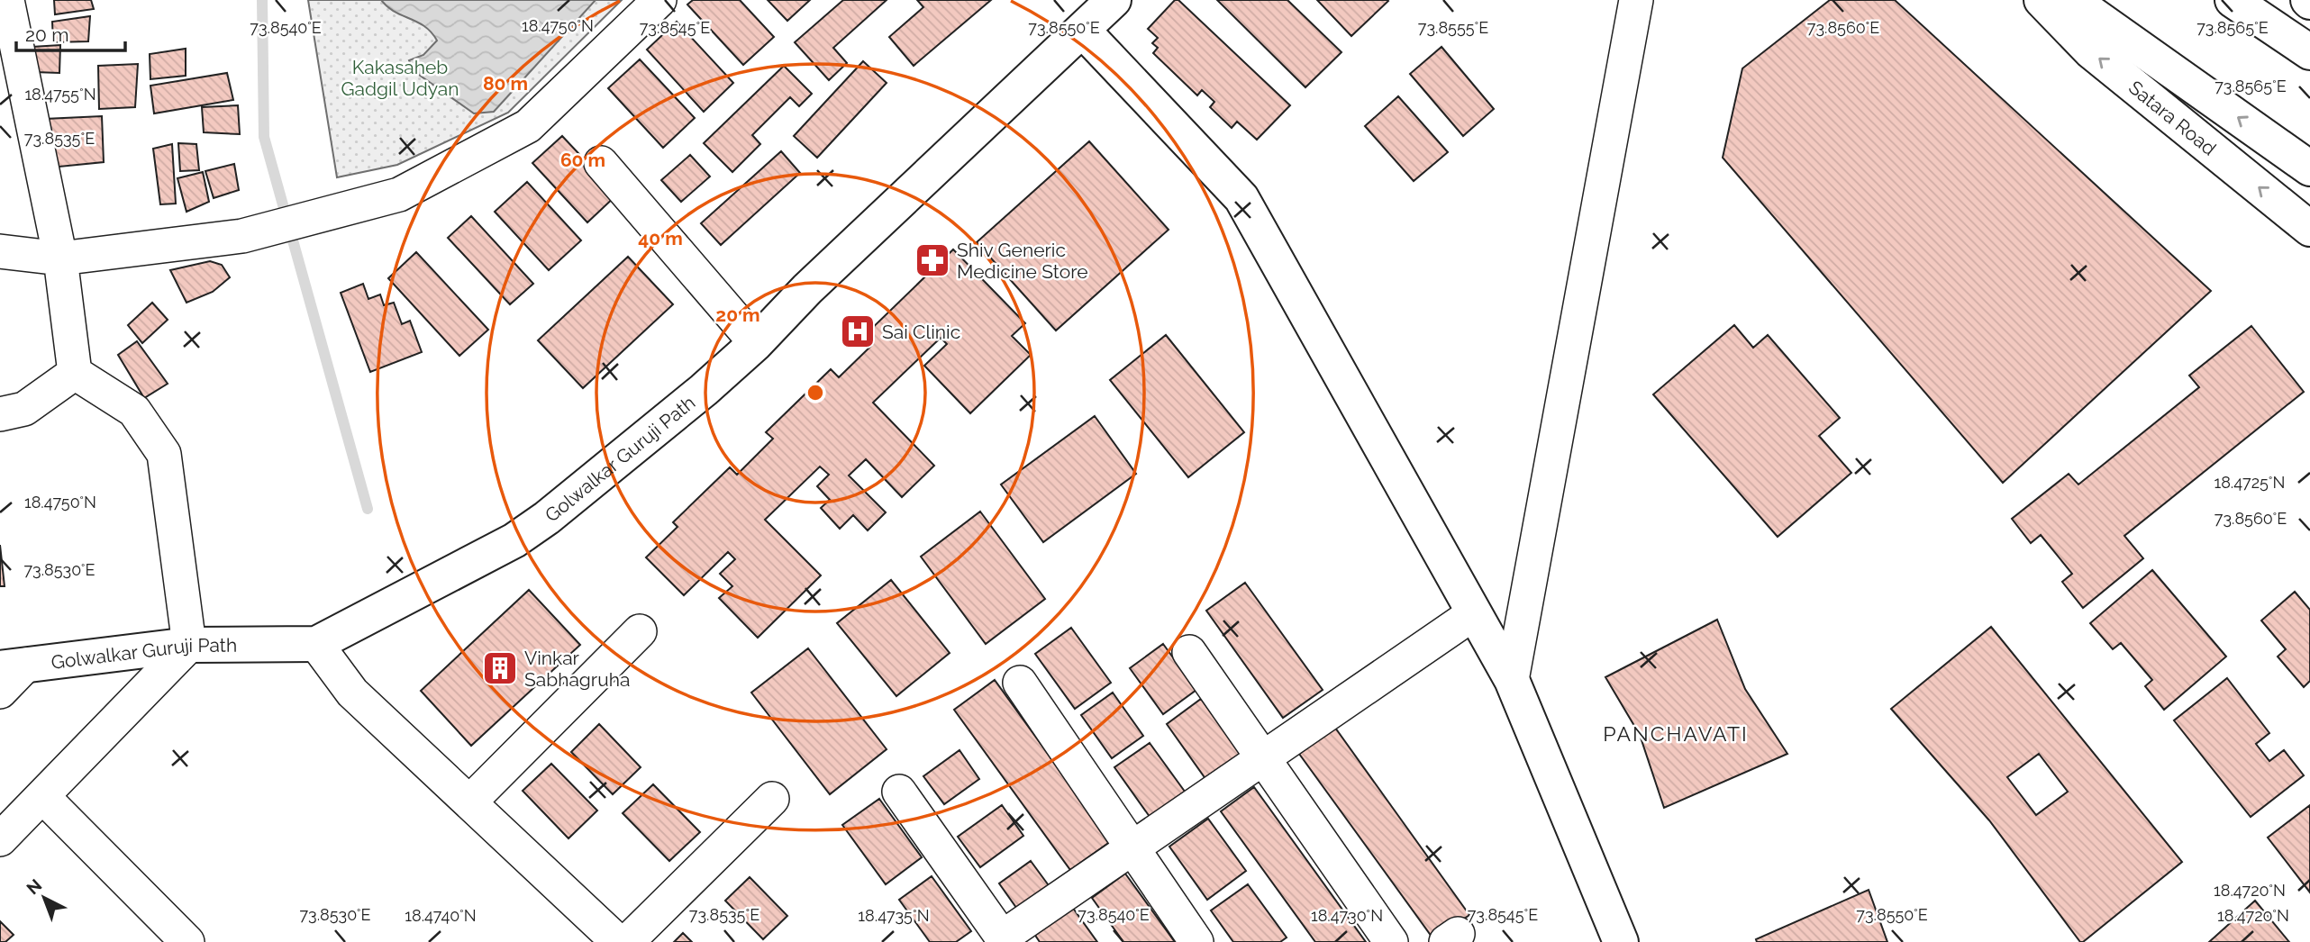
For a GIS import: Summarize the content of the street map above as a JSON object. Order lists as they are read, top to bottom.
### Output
{
  "streets": {
    "main road": ["Satara Road", "Golwalkar Guruji Path"]
  },
  "districts": ["PANCHAVATI"],
  "parks": ["Kakasaheb Gadgil Udyan"],
  "places": {
    "pharmacy": ["Shiv Generic Medicine Store"],
    "hospital": ["Sai Clinic"],
    "building": ["Vinkar Sabhagruha"]
  },
  "scale_bar": "20 m",
  "north": "top left",
  "coordinates": [
    "18.4750°N",
    "73.8540°E",
    "73.8545°E",
    "73.8550°E",
    "73.8560°E",
    "73.8565°E",
    "73.8555°E",
    "18.4755°N",
    "73.8535°E",
    "18.4725°N",
    "73.8530°E",
    "18.4720°N",
    "18.4740°N",
    "18.4735°N",
    "18.4730°N"
  ],
  "rings": [
    "80 m",
    "60 m",
    "40 m",
    "20 m"
  ]
}
